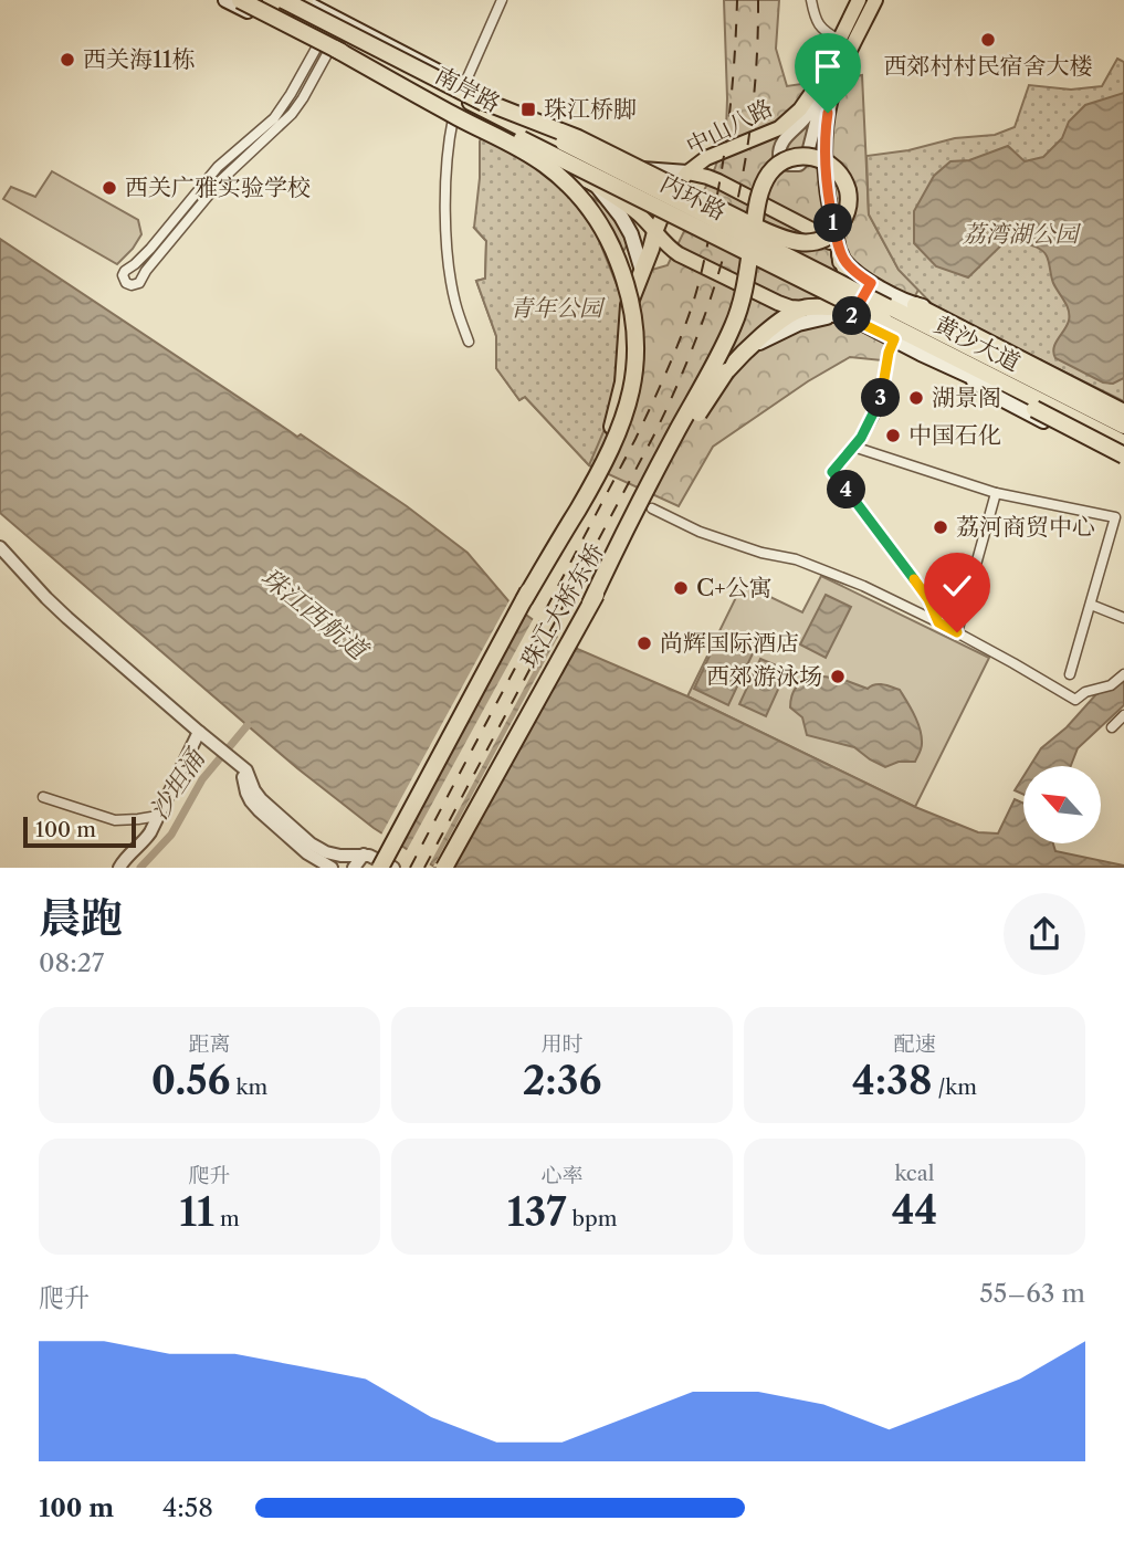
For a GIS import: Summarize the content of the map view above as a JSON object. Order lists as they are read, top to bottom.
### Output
{
  "streets": {
    "highway": ["内环路", "黄沙大道", "珠江大桥东桥"],
    "main road": ["南岸路", "中山八路"]
  },
  "crossings": [
    ["南岸路", "中山八路"],
    ["南岸路", "内环路"],
    ["南岸路", "珠江大桥东桥"],
    ["中山八路", "珠江大桥东桥"],
    ["内环路", "黄沙大道"]
  ],
  "water": ["珠江西航道", "沙坦涌"],
  "parks": ["荔湾湖公园", "青年公园"],
  "places": {
    "other": [
      "西郊村村民宿舍大楼",
      "西关海11栋",
      "西关广雅实验学校",
      "湖景阁",
      "中国石化",
      "荔河商贸中心",
      "C+公寓",
      "尚辉国际酒店",
      "西郊游泳场"
    ],
    "transit": ["珠江桥脚"]
  },
  "scale_bar": "100 m",
  "north": "top left",
  "page": {
    "pins": [
      "1",
      "2",
      "3",
      "4"
    ],
    "scale": "100 m",
    "heading": ["晨跑", "08:27"],
    "stats": [
      ["距离", "0.56 km"],
      ["用时", "2:36"],
      ["配速", "4:38 /km"],
      ["爬升", "11 m"],
      ["心率", "137 bpm"],
      ["kcal", "44"]
    ],
    "chart": ["爬升", "55–63 m"],
    "list": [
      {
        "name": "100 m",
        "note": "4:58"
      }
    ]
  }
}
